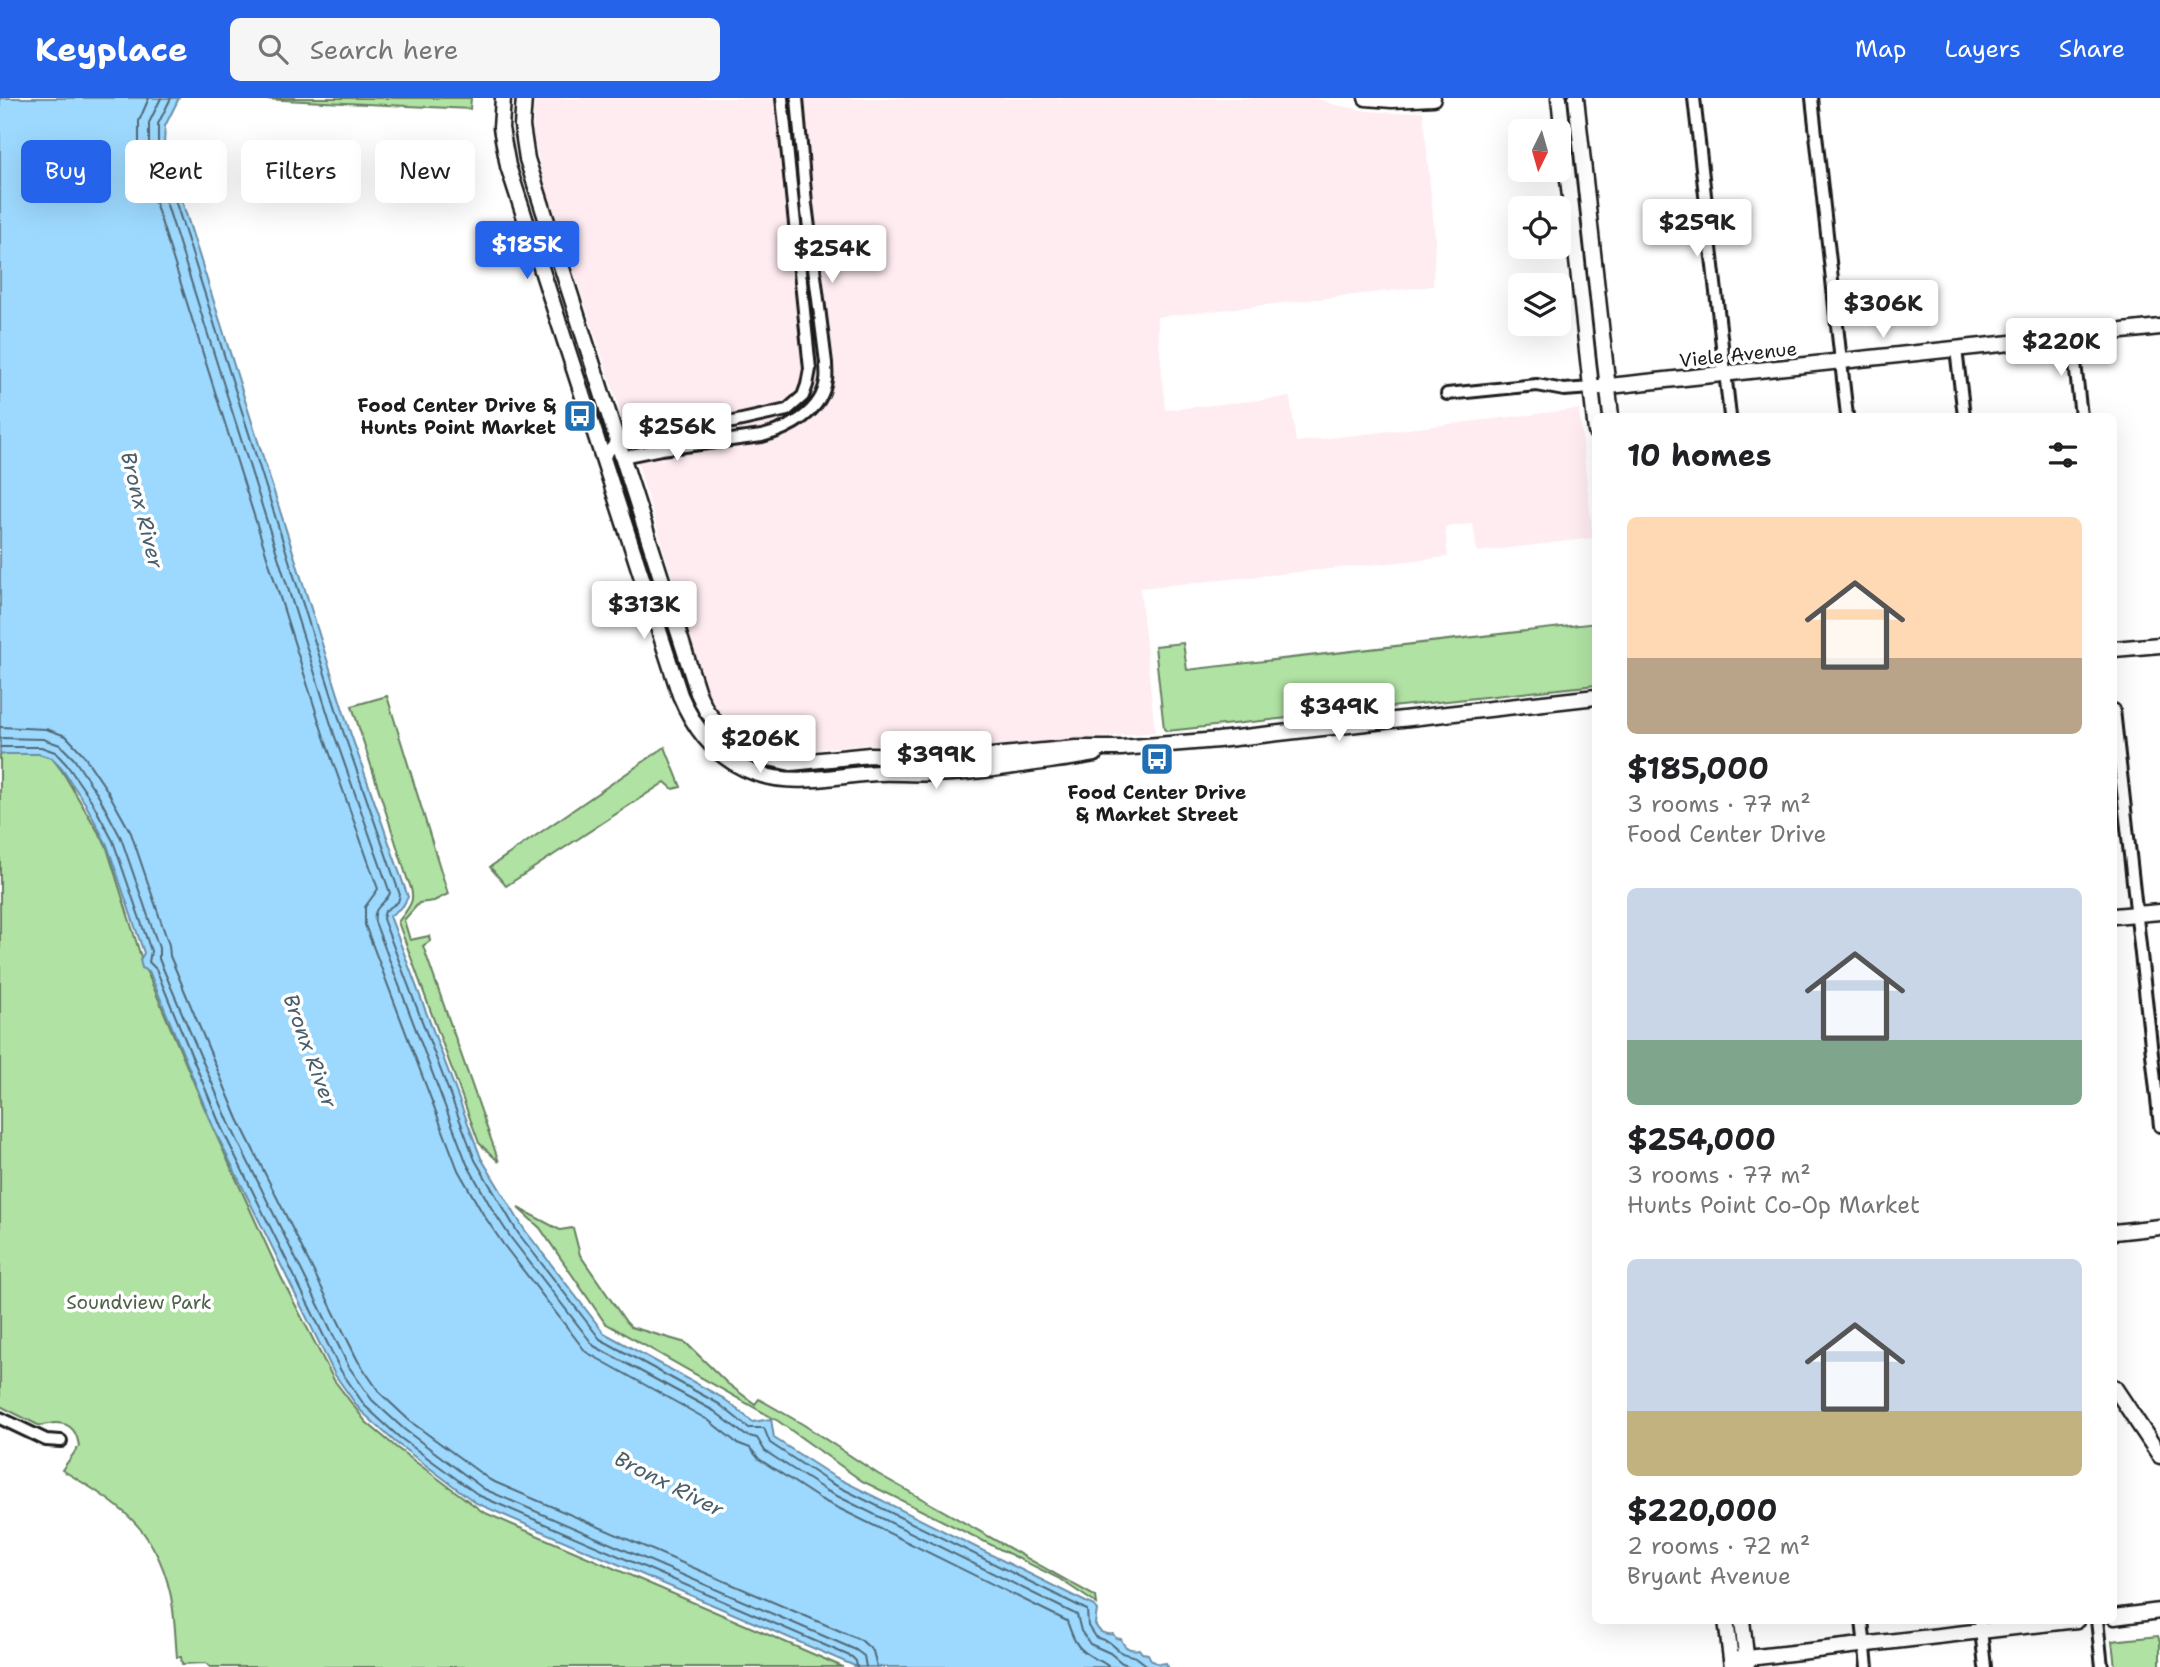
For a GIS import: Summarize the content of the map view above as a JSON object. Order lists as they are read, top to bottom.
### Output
{
  "streets": {
    "main road": ["Viele Avenue"]
  },
  "water": ["Bronx River"],
  "parks": ["Soundview Park"],
  "places": {
    "bus stop": ["Food Center Drive & Hunts Point Market", "Food Center Drive & Market Street"]
  },
  "north": "bottom",
  "page": {
    "header": "Keyplace",
    "search": "Search here",
    "nav": ["Map", "Layers", "Share"],
    "chip": [
      "Buy",
      "Rent",
      "Filters",
      "New"
    ],
    "price": [
      "$259K",
      "$185K",
      "$254K",
      "$306K",
      "$220K",
      "$256K",
      "$313K",
      "$349K",
      "$206K",
      "$399K"
    ],
    "heading": "10 homes",
    "list": [
      {
        "name": "$185,000",
        "note": "3 rooms · 77 m² · Food Center Drive"
      },
      {
        "name": "$254,000",
        "note": "3 rooms · 77 m² · Hunts Point Co-Op Market"
      },
      {
        "name": "$220,000",
        "note": "2 rooms · 72 m² · Bryant Avenue"
      }
    ]
  }
}
